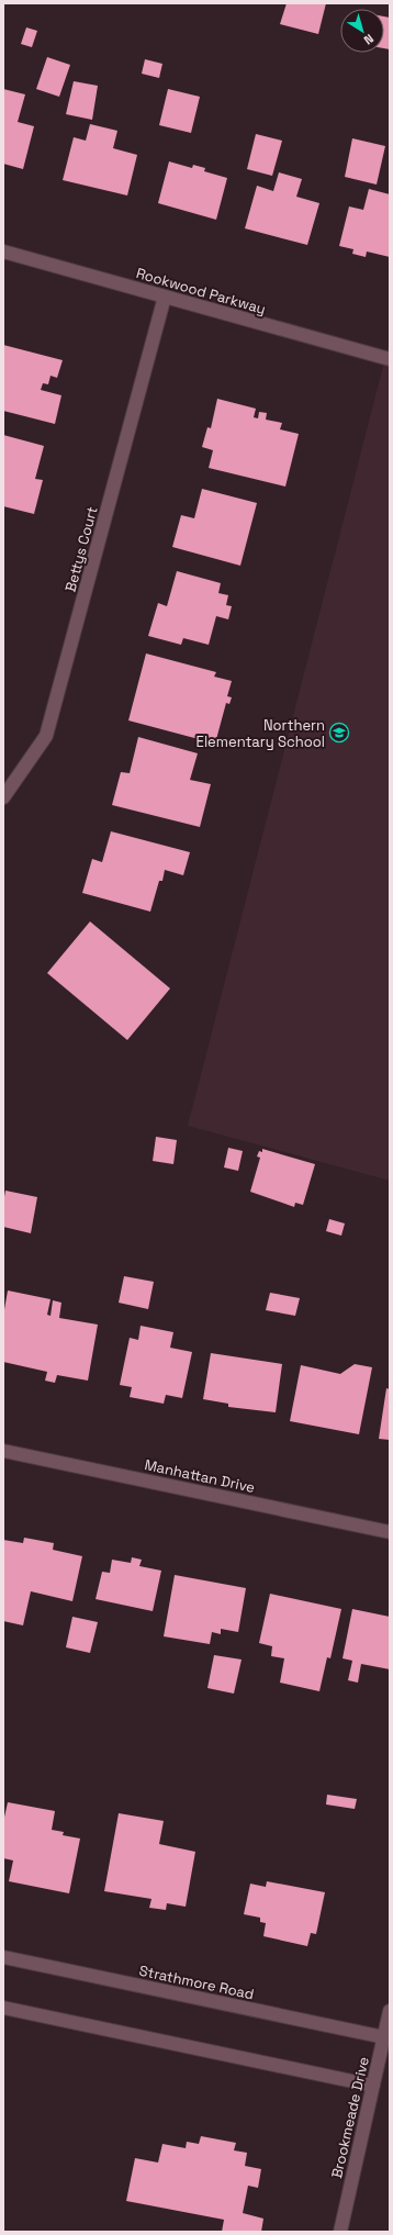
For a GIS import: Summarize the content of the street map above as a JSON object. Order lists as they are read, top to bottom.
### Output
{
  "streets": {
    "street": [
      "Rookwood Parkway",
      "Bettys Court",
      "Manhattan Drive",
      "Strathmore Road",
      "Brookmeade Drive"
    ]
  },
  "crossings": [
    ["Rookwood Parkway", "Bettys Court"],
    ["Strathmore Road", "Brookmeade Drive"]
  ],
  "places": {
    "school or university": ["Northern Elementary School"]
  },
  "north": "bottom right"
}
